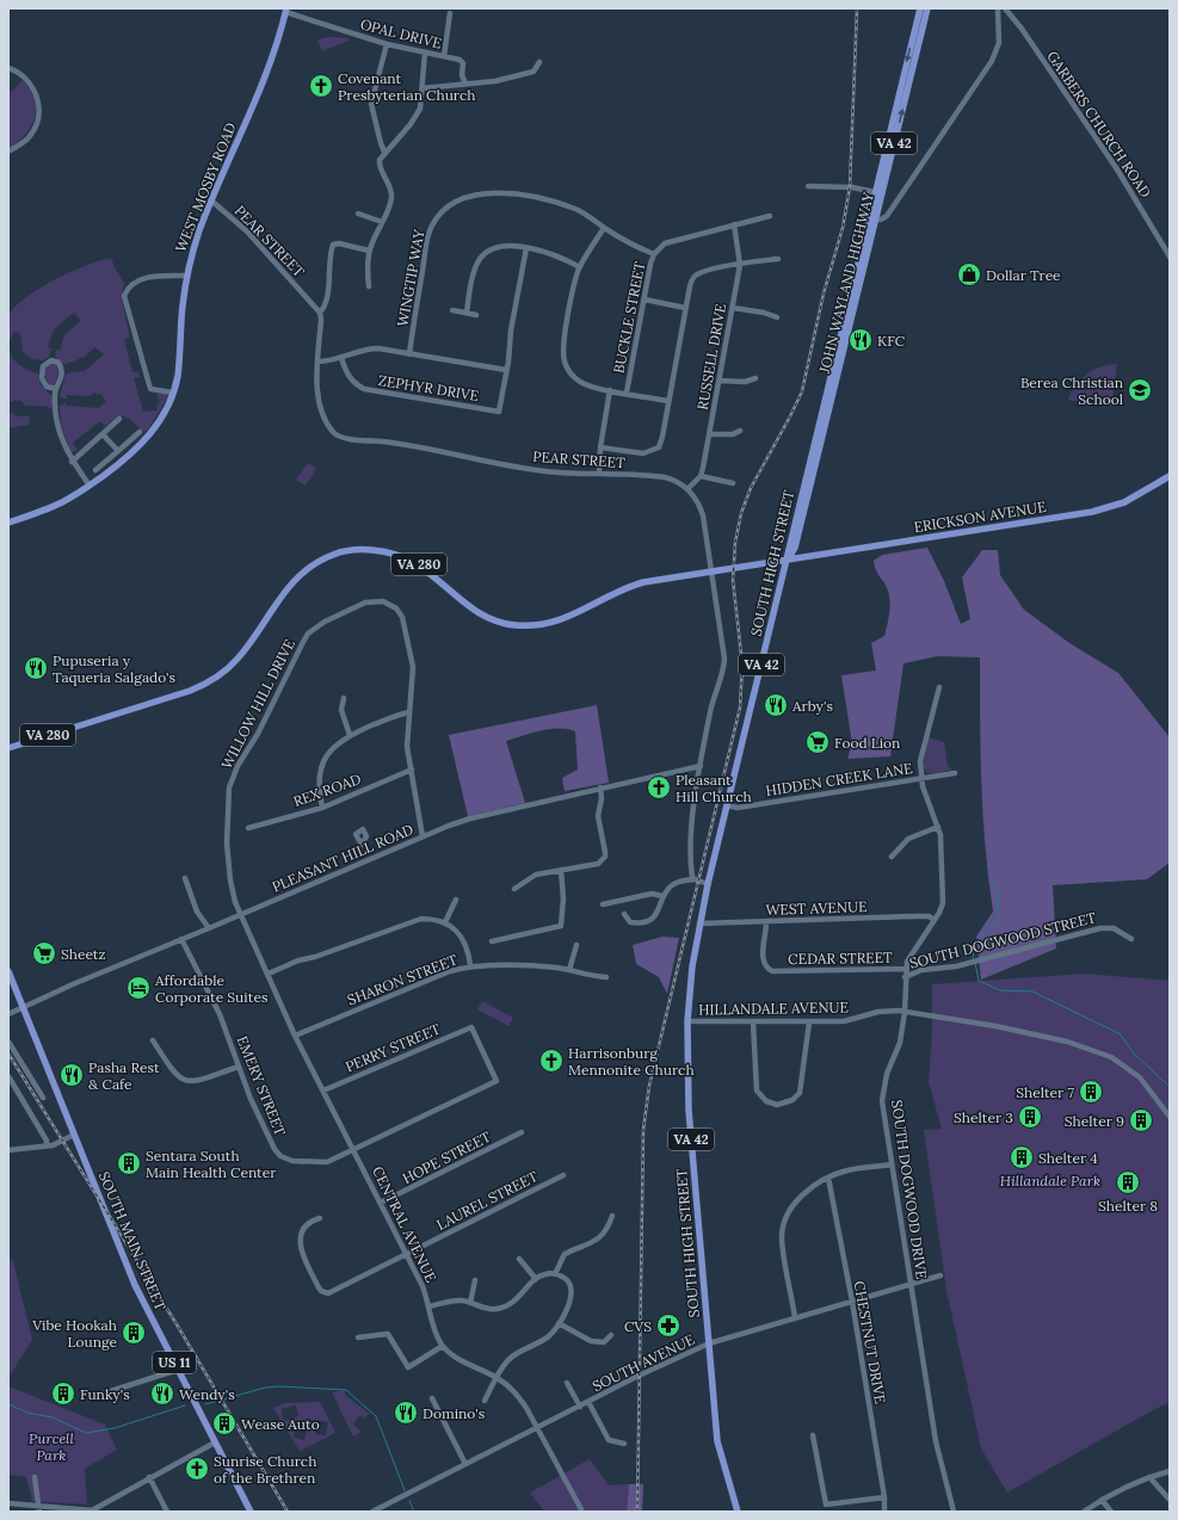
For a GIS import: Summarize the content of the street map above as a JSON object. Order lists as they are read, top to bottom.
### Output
{
  "streets": {
    "main road": [
      "VA 42",
      "WEST MOSBY ROAD",
      "JOHN WAYLAND HIGHWAY",
      "ERICKSON AVENUE",
      "SOUTH HIGH STREET",
      "VA 280",
      "SOUTH MAIN STREET",
      "US 11"
    ],
    "street": [
      "OPAL DRIVE",
      "GARBERS CHURCH ROAD",
      "PEAR STREET",
      "WINGTIP WAY",
      "BUCKLE STREET",
      "RUSSELL DRIVE",
      "ZEPHYR DRIVE",
      "WILLOW HILL DRIVE",
      "HIDDEN CREEK LANE",
      "REX ROAD",
      "PLEASANT HILL ROAD",
      "WEST AVENUE",
      "SOUTH DOGWOOD STREET",
      "CEDAR STREET",
      "SHARON STREET",
      "HILLANDALE AVENUE",
      "PERRY STREET",
      "EMERY STREET",
      "HOPE STREET",
      "SOUTH DOGWOOD DRIVE",
      "LAUREL STREET",
      "CENTRAL AVENUE",
      "CHESTNUT DRIVE",
      "SOUTH AVENUE"
    ]
  },
  "crossings": [
    ["OPAL DRIVE", "WEST MOSBY ROAD"],
    ["WEST MOSBY ROAD", "PEAR STREET"],
    ["PEAR STREET", "VA 280"],
    ["PEAR STREET", "PLEASANT HILL ROAD"],
    ["WINGTIP WAY", "BUCKLE STREET"],
    ["JOHN WAYLAND HIGHWAY", "ERICKSON AVENUE"],
    ["JOHN WAYLAND HIGHWAY", "SOUTH HIGH STREET"],
    ["JOHN WAYLAND HIGHWAY", "VA 280"],
    ["BUCKLE STREET", "RUSSELL DRIVE"],
    ["ERICKSON AVENUE", "SOUTH HIGH STREET"],
    ["ERICKSON AVENUE", "VA 280"],
    ["SOUTH HIGH STREET", "VA 280"],
    ["SOUTH HIGH STREET", "HIDDEN CREEK LANE"],
    ["SOUTH HIGH STREET", "WEST AVENUE"],
    ["SOUTH HIGH STREET", "HILLANDALE AVENUE"],
    ["SOUTH HIGH STREET", "SOUTH AVENUE"],
    ["WILLOW HILL DRIVE", "REX ROAD"],
    ["WILLOW HILL DRIVE", "PLEASANT HILL ROAD"],
    ["WILLOW HILL DRIVE", "CENTRAL AVENUE"],
    ["HIDDEN CREEK LANE", "SOUTH DOGWOOD DRIVE"],
    ["PLEASANT HILL ROAD", "EMERY STREET"],
    ["PLEASANT HILL ROAD", "CENTRAL AVENUE"],
    ["PLEASANT HILL ROAD", "SOUTH MAIN STREET"],
    ["WEST AVENUE", "CEDAR STREET"],
    ["WEST AVENUE", "SOUTH DOGWOOD DRIVE"],
    ["SOUTH DOGWOOD STREET", "SOUTH DOGWOOD DRIVE"],
    ["CEDAR STREET", "SOUTH DOGWOOD DRIVE"],
    ["SHARON STREET", "CENTRAL AVENUE"],
    ["HILLANDALE AVENUE", "SOUTH DOGWOOD DRIVE"],
    ["PERRY STREET", "EMERY STREET"],
    ["PERRY STREET", "CENTRAL AVENUE"],
    ["EMERY STREET", "CENTRAL AVENUE"],
    ["HOPE STREET", "CENTRAL AVENUE"],
    ["SOUTH DOGWOOD DRIVE", "SOUTH AVENUE"],
    ["LAUREL STREET", "CENTRAL AVENUE"],
    ["CENTRAL AVENUE", "SOUTH AVENUE"],
    ["CHESTNUT DRIVE", "SOUTH AVENUE"]
  ],
  "parks": ["Hillandale Park", "Purcell Park"],
  "places": {
    "church": [
      "Covenant Presbyterian Church",
      "Pleasant Hill Church",
      "Harrisonburg Mennonite Church",
      "Sunrise Church of the Brethren"
    ],
    "shop": ["Dollar Tree"],
    "restaurant": [
      "KFC",
      "Pupuseria y Taqueria Salgado's",
      "Arby's",
      "Pasha Rest & Cafe",
      "Wendy's",
      "Domino's"
    ],
    "school or university": ["Berea Christian School"],
    "supermarket": ["Food Lion", "Sheetz"],
    "hotel": ["Affordable Corporate Suites"],
    "building": [
      "Shelter 7",
      "Shelter 3",
      "Shelter 9",
      "Shelter 4",
      "Sentara South Main Health Center",
      "Shelter 8",
      "Vibe Hookah Lounge",
      "Funky's",
      "Wease Auto"
    ],
    "pharmacy": ["CVS"]
  }
}
